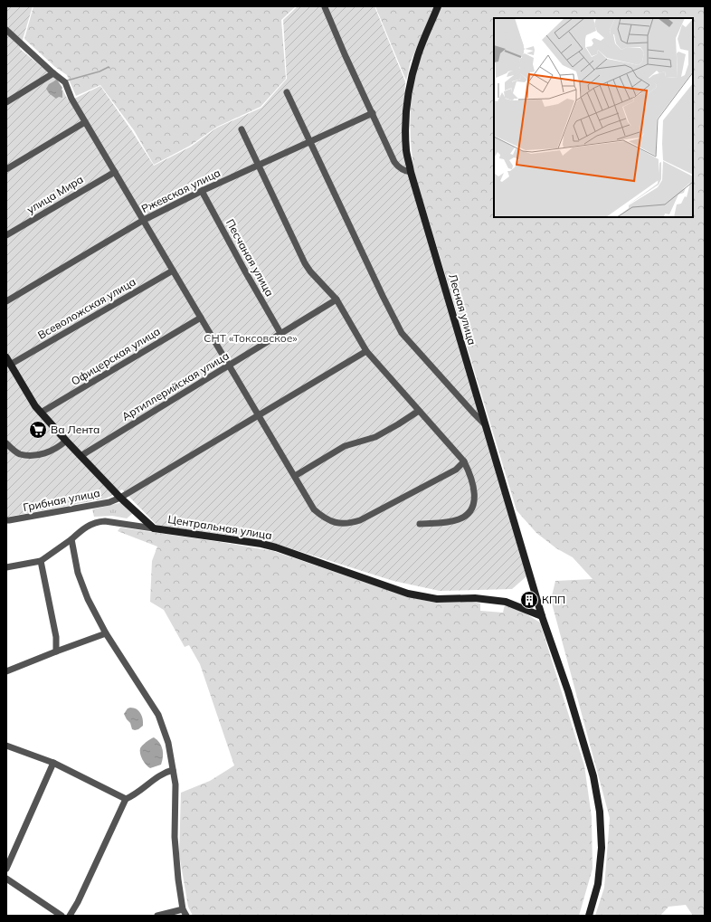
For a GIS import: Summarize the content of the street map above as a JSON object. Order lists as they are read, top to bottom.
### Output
{
  "streets": {
    "street": [
      "Ржевская улица",
      "улица Мира",
      "Песчаная улица",
      "Всеволожская улица",
      "Лесная улица",
      "Офицерская улица",
      "Артиллерийская улица",
      "Грибная улица",
      "Центральная улица"
    ]
  },
  "crossings": [
    ["Ржевская улица", "Песчаная улица"],
    ["Песчаная улица", "Артиллерийская улица"],
    ["Всеволожская улица", "Центральная улица"],
    ["Лесная улица", "Центральная улица"],
    ["Офицерская улица", "Центральная улица"],
    ["Артиллерийская улица", "Центральная улица"],
    ["Грибная улица", "Центральная улица"]
  ],
  "parks": ["СНТ «Токсовское»"],
  "places": {
    "supermarket": ["Ва Лента"],
    "building": ["КПП"]
  }
}
